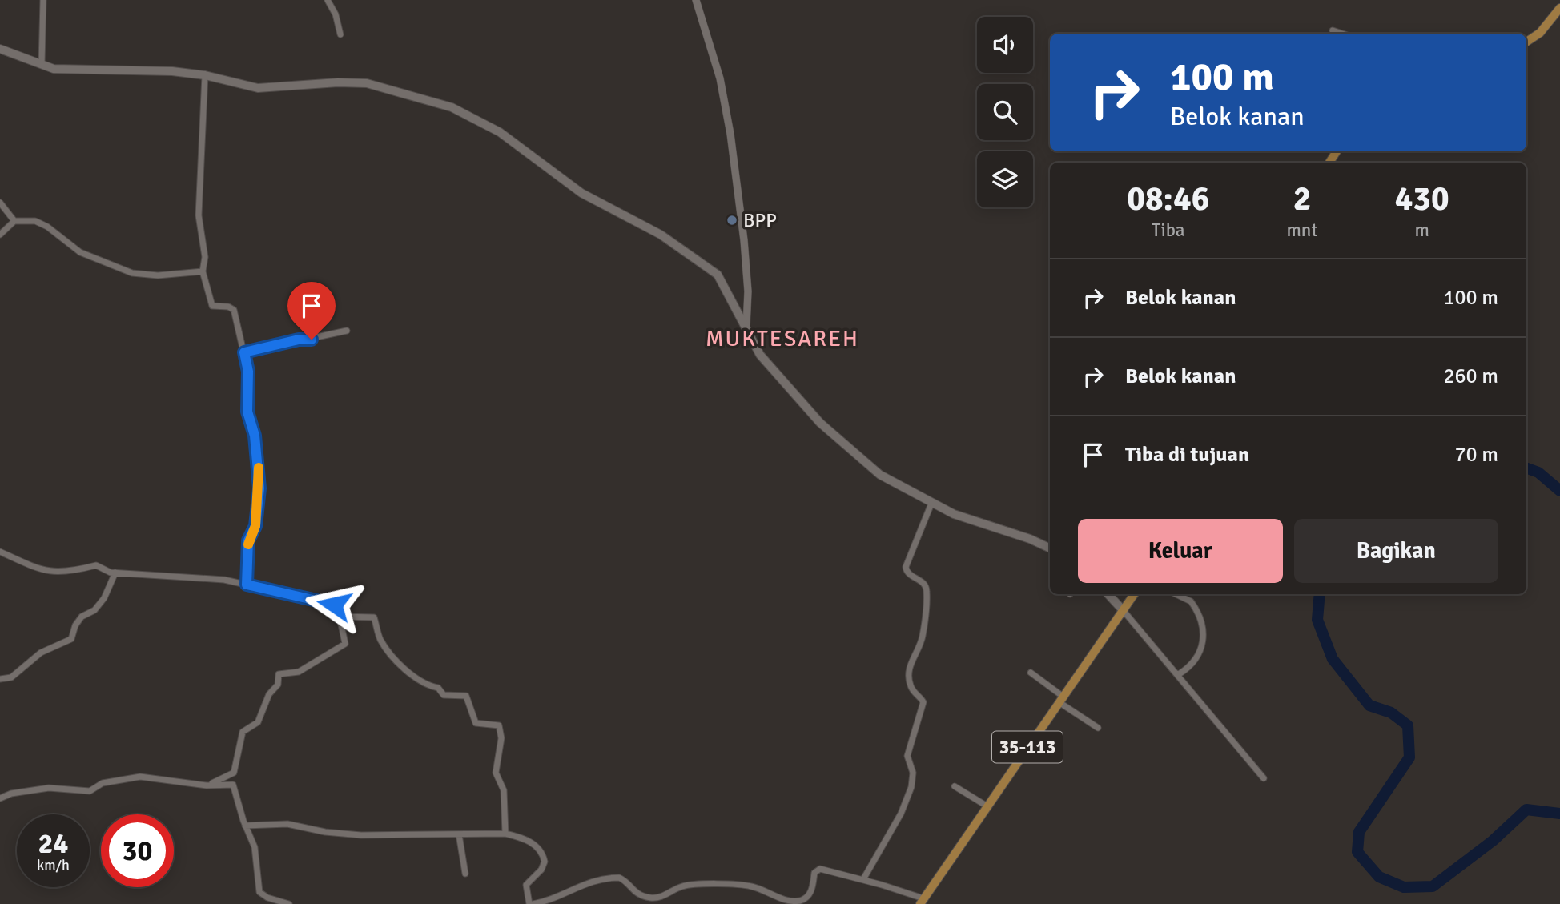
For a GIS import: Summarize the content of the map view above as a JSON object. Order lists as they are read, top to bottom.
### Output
{
  "streets": {
    "main road": ["35-113"]
  },
  "districts": ["MUKTESAREH"],
  "places": ["BPP"],
  "page": {
    "turn": ["100 m", "Belok kanan"],
    "eta": [
      "08:46",
      "Tiba",
      "2",
      "mnt",
      "430",
      "m"
    ],
    "list": [
      {
        "name": "Belok kanan",
        "value": "100 m"
      },
      {
        "name": "Belok kanan",
        "value": "260 m"
      },
      {
        "name": "Tiba di tujuan",
        "value": "70 m"
      }
    ],
    "buttons": ["Keluar", "Bagikan"],
    "speed": "24 km/h",
    "limit": "30"
  }
}
